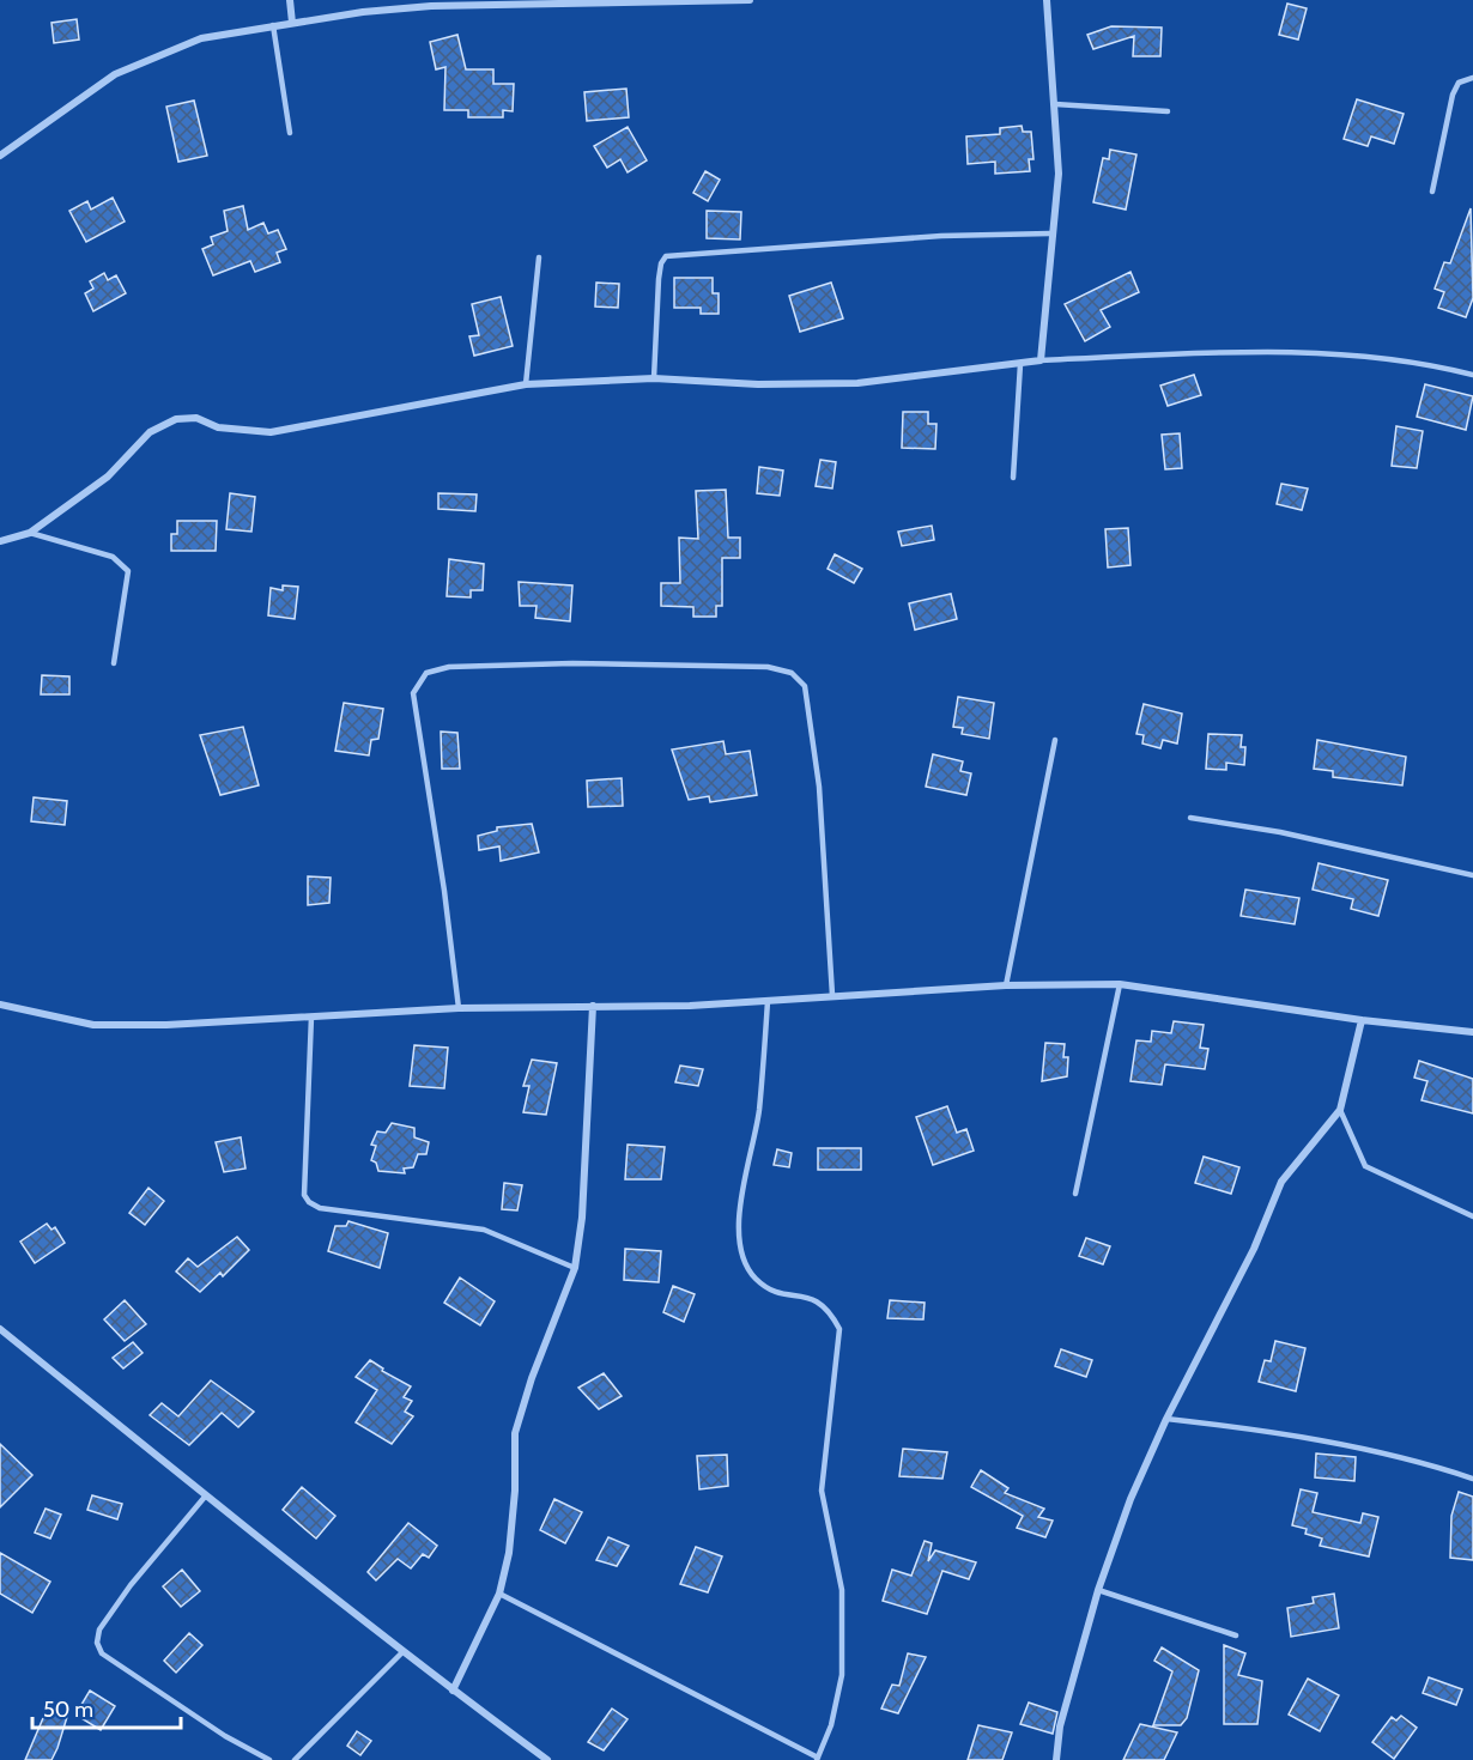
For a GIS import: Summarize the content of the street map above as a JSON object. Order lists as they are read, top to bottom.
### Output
{
  "scale_bar": "50 m"
}
